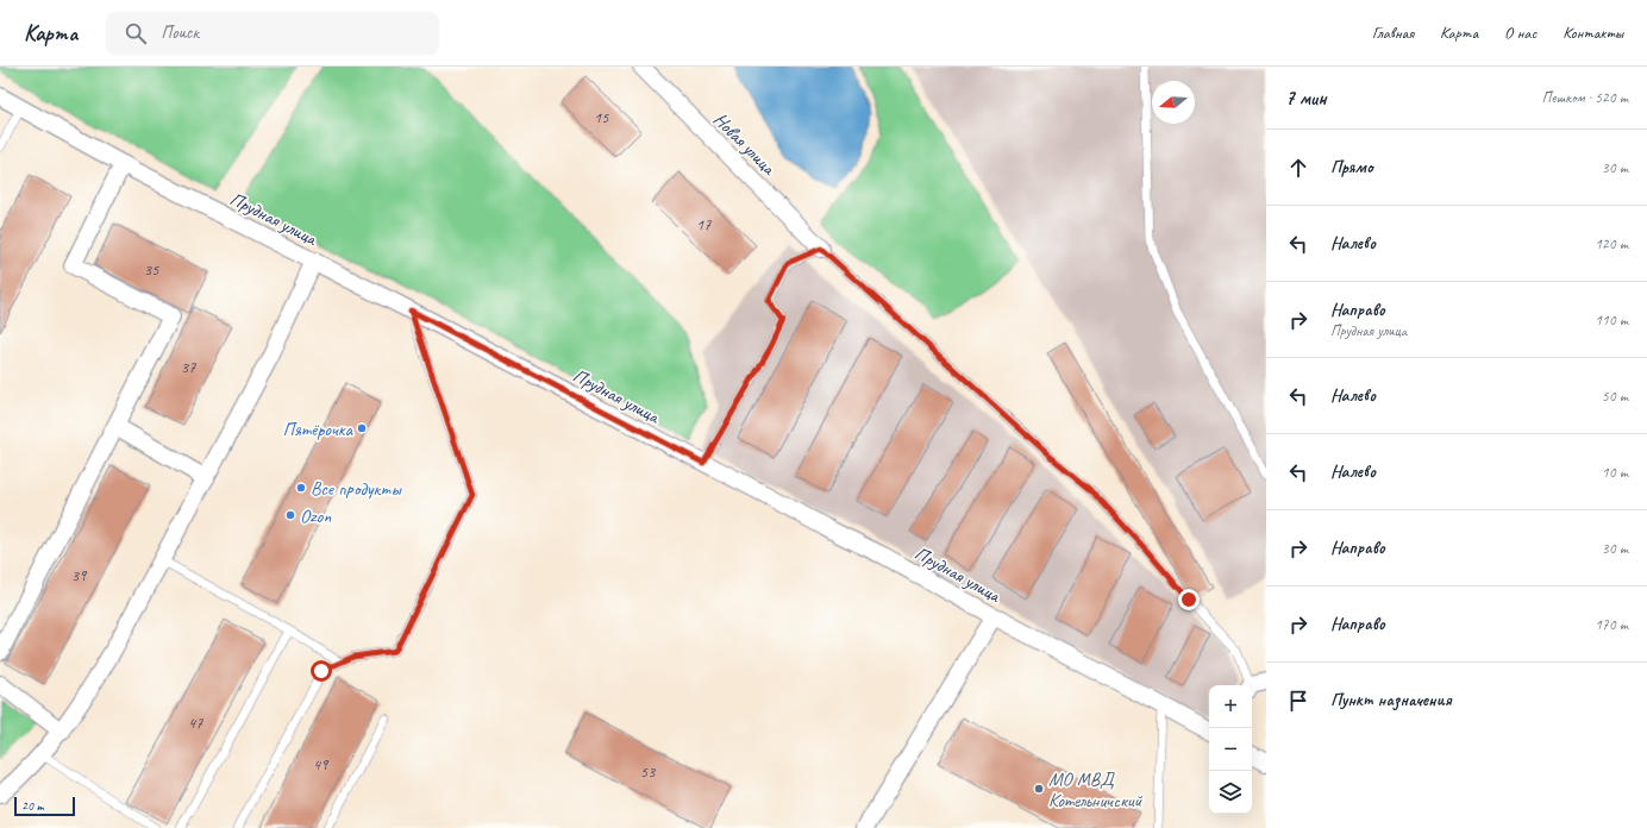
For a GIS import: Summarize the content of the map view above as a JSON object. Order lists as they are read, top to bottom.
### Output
{
  "streets": {
    "street": ["Новая улица", "Прудная улица"]
  },
  "places": [
    "Пятёрочка",
    "Все продукты",
    "Ozon",
    "МО МВД Котельничский"
  ],
  "house_numbers": [
    "15",
    "17",
    "35",
    "37",
    "39",
    "47",
    "49",
    "53"
  ],
  "scale_bar": "20 m",
  "north": "left",
  "page": {
    "header": "Карта",
    "search": "Поиск",
    "nav": [
      "Главная",
      "Карта",
      "О нас",
      "Контакты"
    ],
    "heading": ["7 мин", "Пешком · 520 m"],
    "list": [
      ["Прямо", "30 m"],
      ["Налево", "120 m"],
      ["Направо", "Прудная улица", "110 m"],
      ["Налево", "50 m"],
      ["Налево", "10 m"],
      ["Направо", "30 m"],
      ["Направо", "170 m"],
      "Пункт назначения"
    ],
    "map_buttons": ["+", "−"],
    "scale": "20 m"
  }
}
